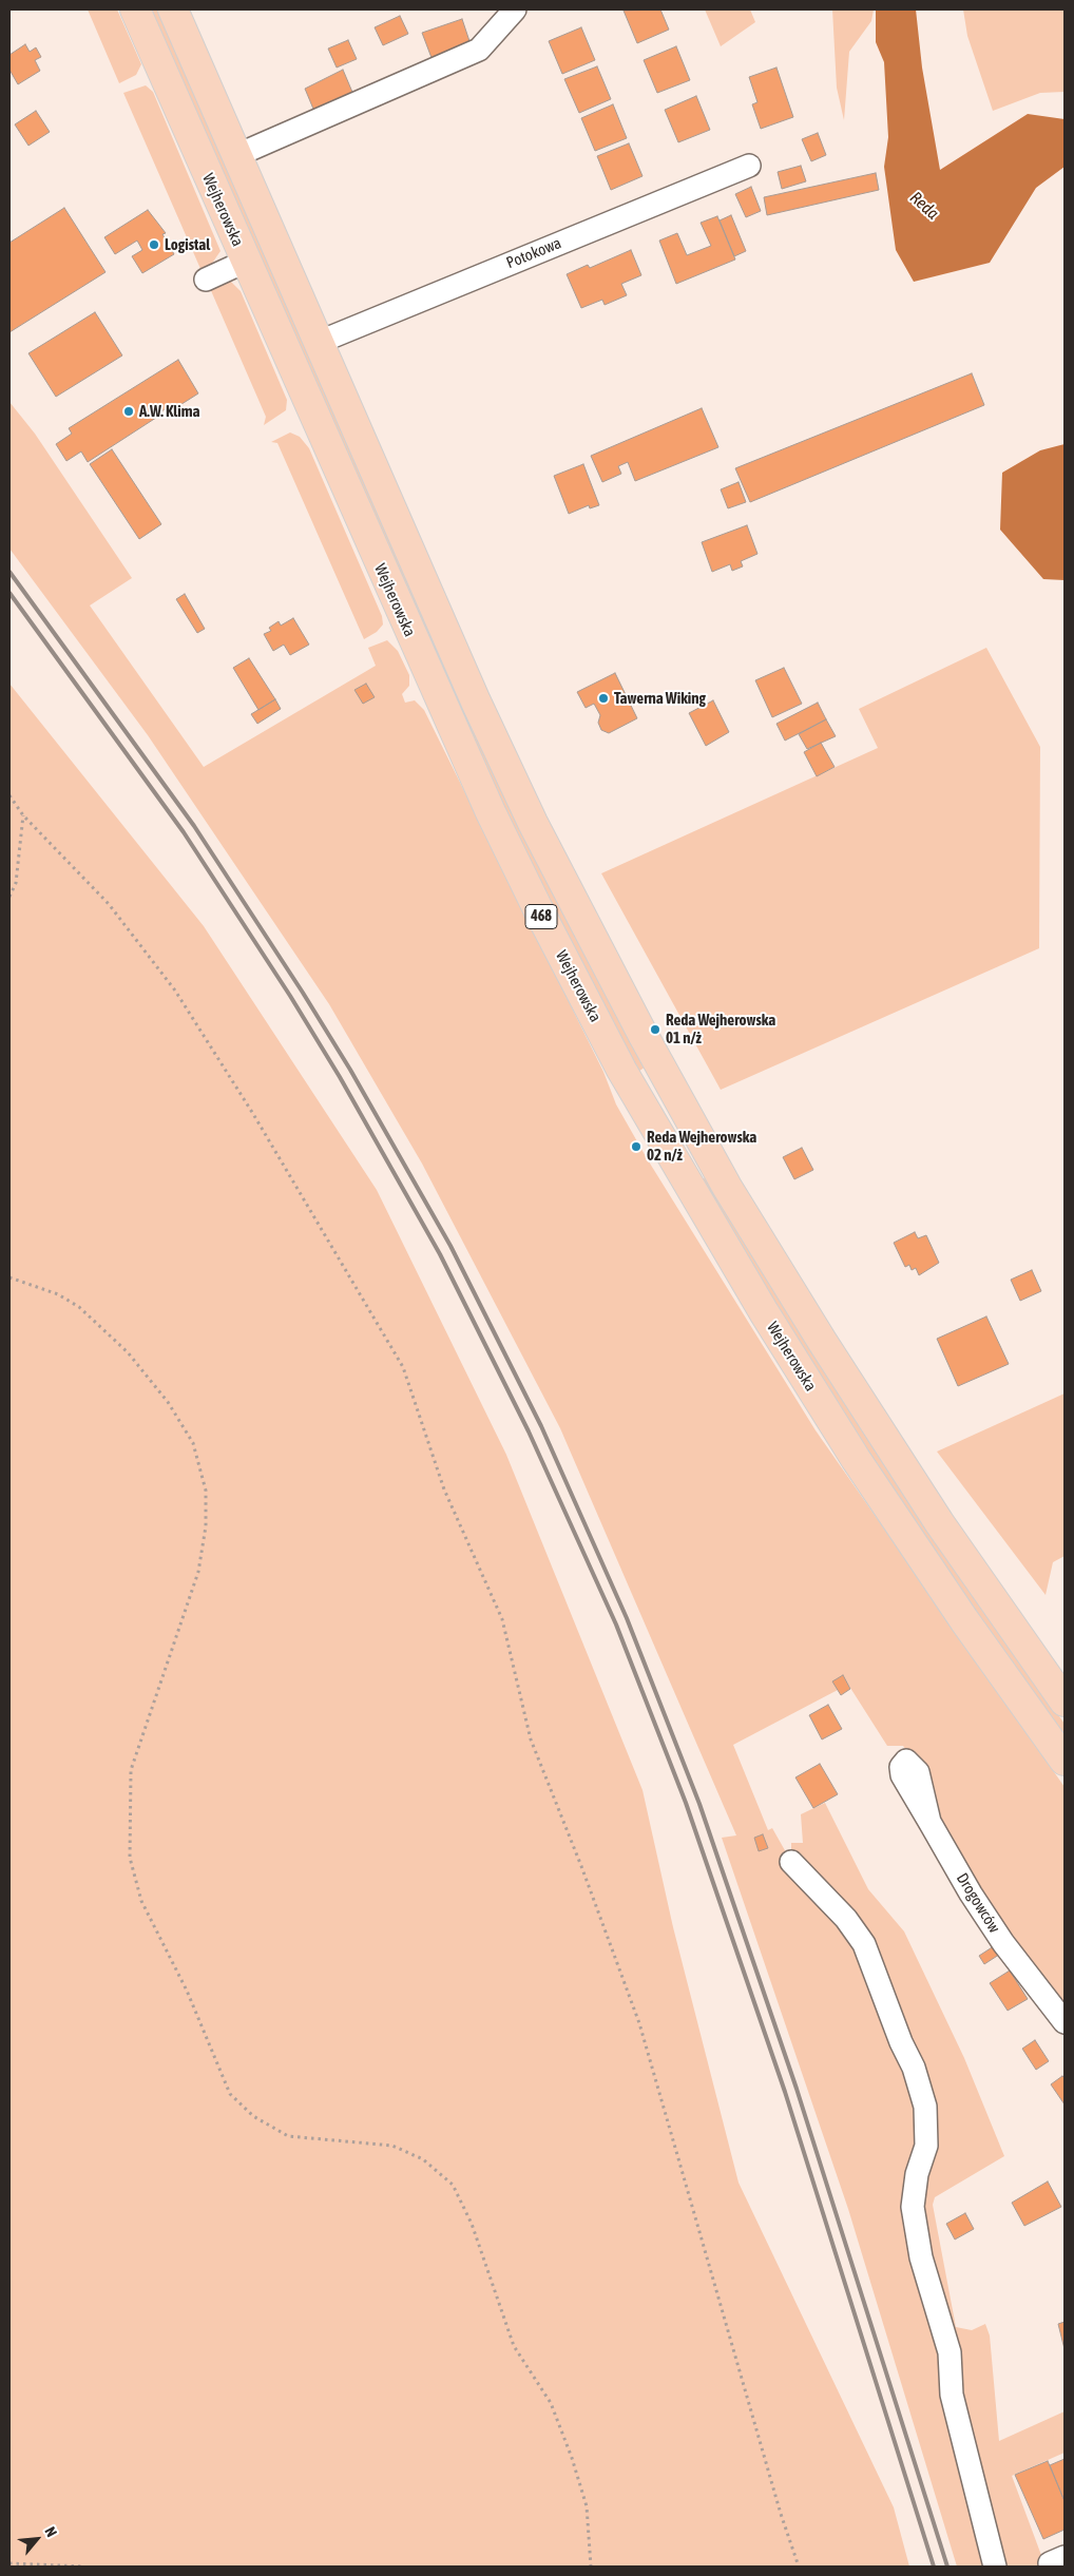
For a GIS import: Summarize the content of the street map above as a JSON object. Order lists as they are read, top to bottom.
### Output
{
  "streets": {
    "main road": ["Wejherowska", "468"],
    "street": ["Potokowa", "Drogowców"]
  },
  "crossings": [
    ["Potokowa", "468"]
  ],
  "water": ["Reda"],
  "places": [
    "Logistal",
    "A.W. Klima",
    "Tawerna Wiking",
    "Reda Wejherowska 01 n/ż",
    "Reda Wejherowska 02 n/ż"
  ],
  "north": "top right"
}
